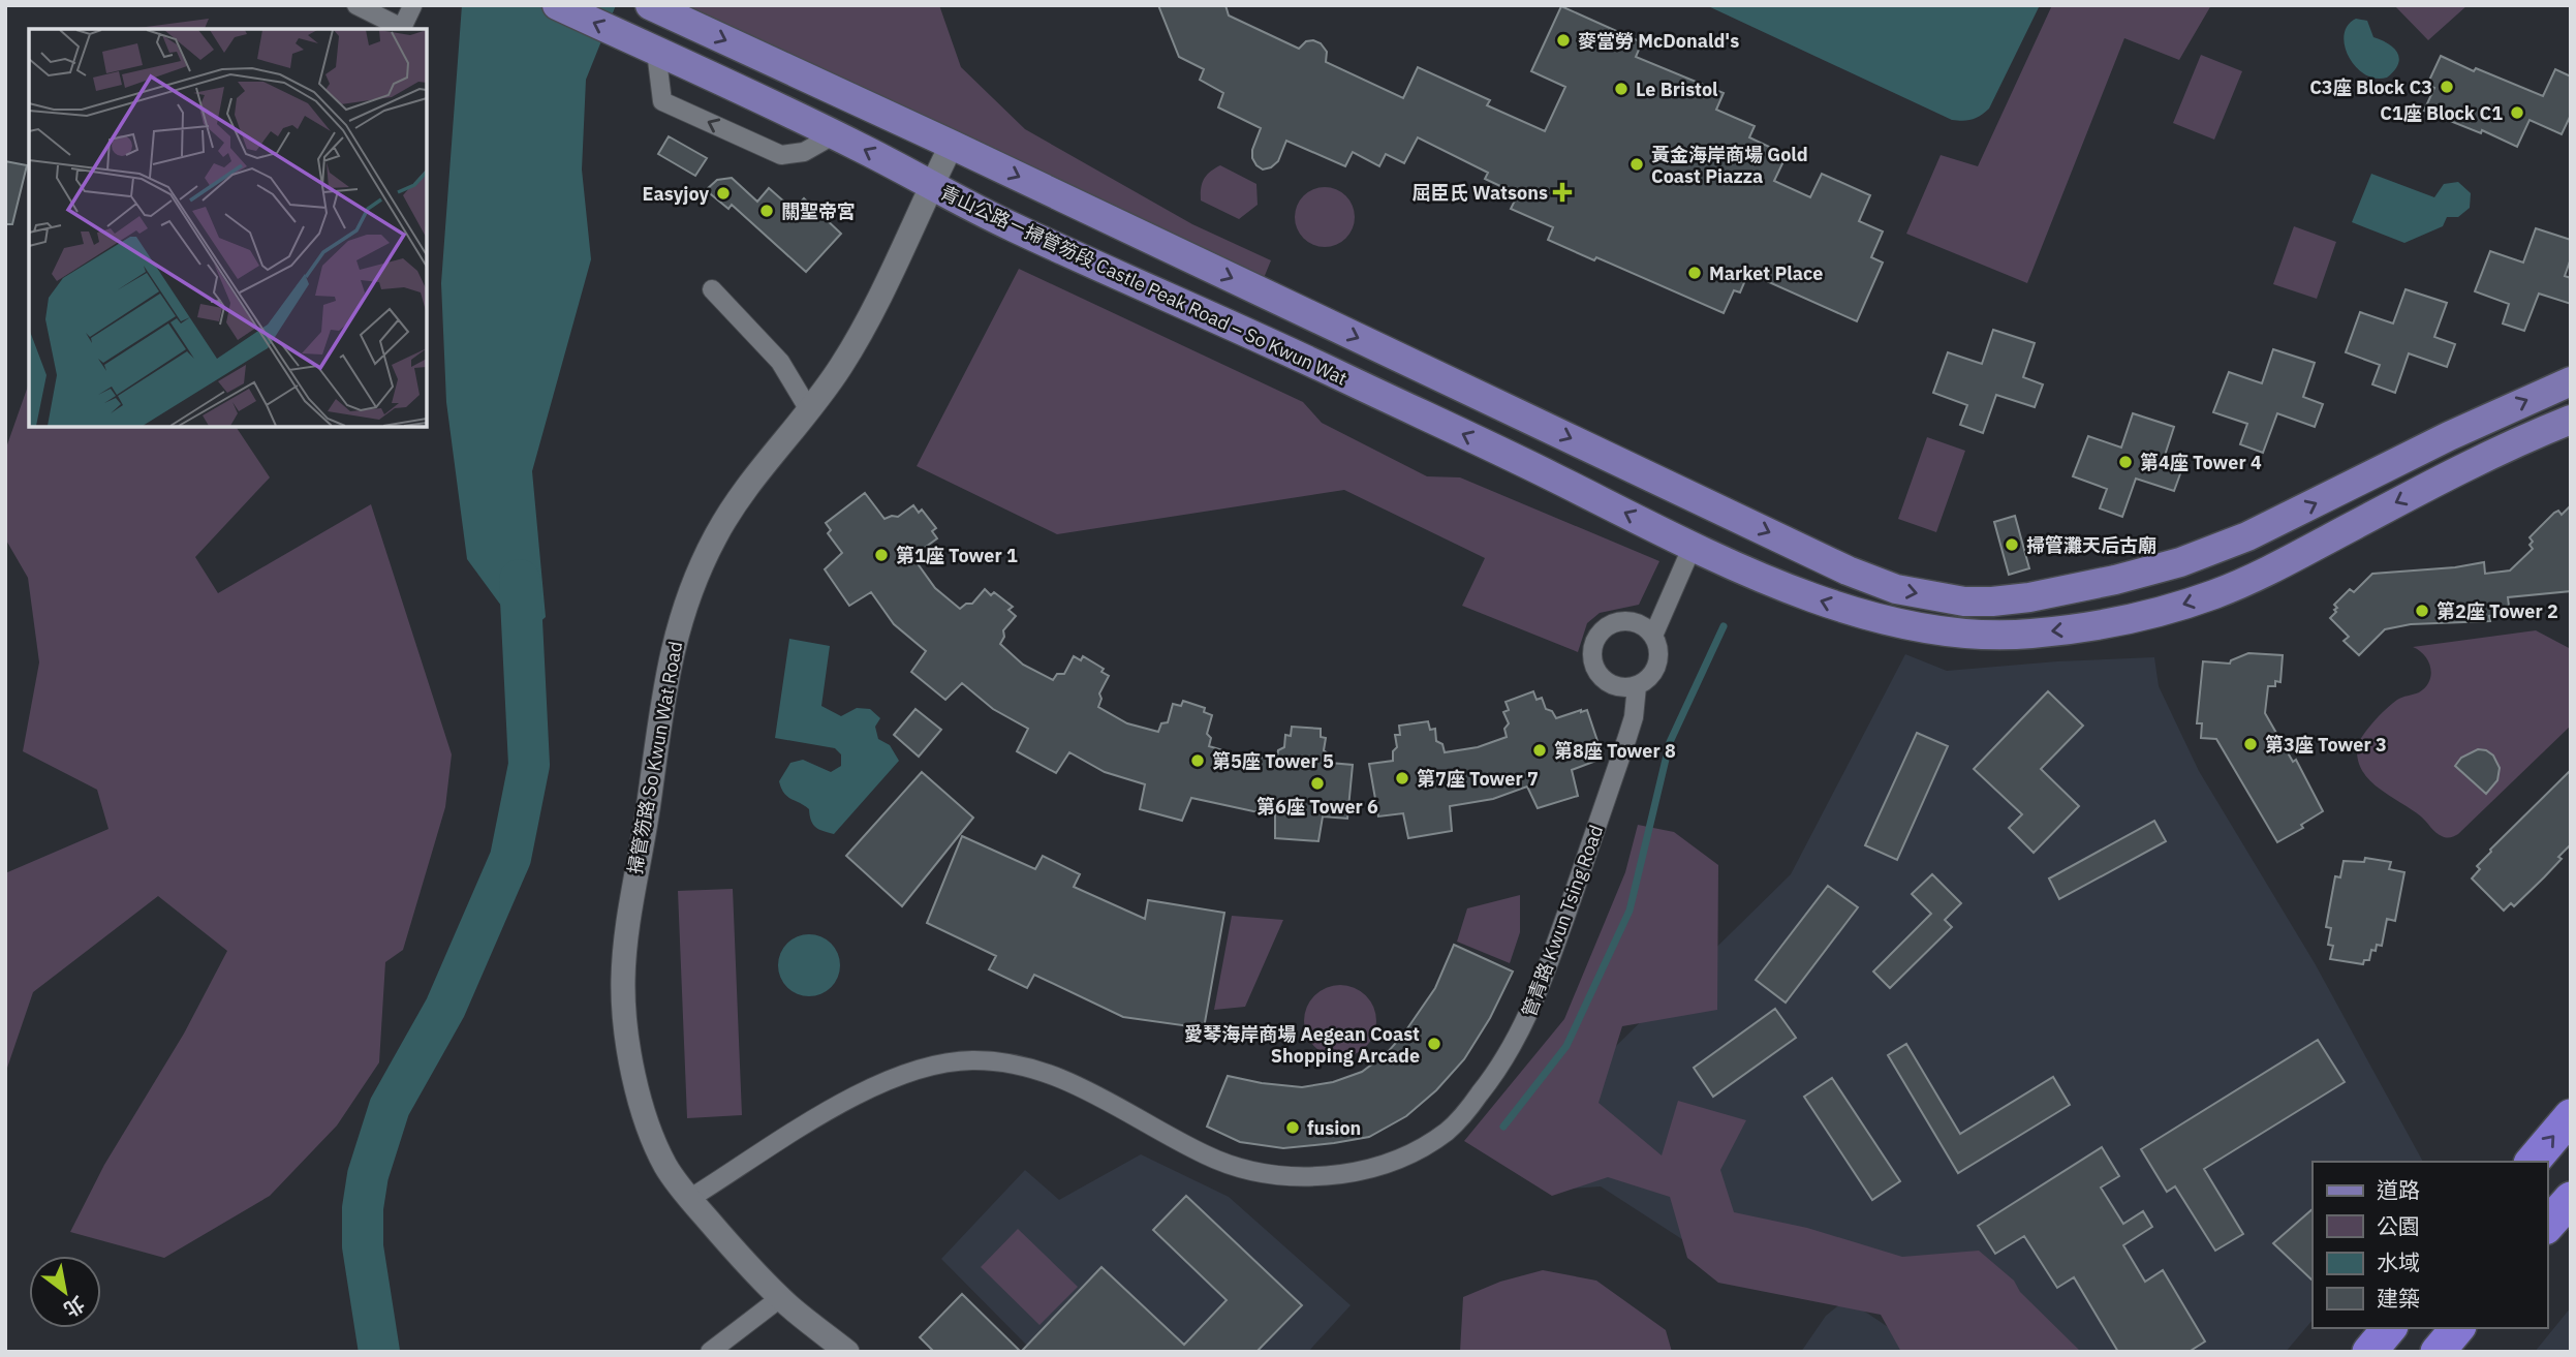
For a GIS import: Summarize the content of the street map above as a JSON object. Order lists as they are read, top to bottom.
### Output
{
  "streets": {
    "main road": ["青山公路－掃管笏段 Castle Peak Road – So Kwun Wat"],
    "street": ["掃管笏路 So Kwun Wat Road", "管青路 Kwun Tsing Road"]
  },
  "crossings": [
    ["青山公路－掃管笏段 Castle Peak Road – So Kwun Wat", "掃管笏路 So Kwun Wat Road"],
    ["掃管笏路 So Kwun Wat Road", "管青路 Kwun Tsing Road"]
  ],
  "places": {
    "other": [
      "麥當勞 McDonald's",
      "C3座 Block C3",
      "Le Bristol",
      "C1座 Block C1",
      "黃金海岸商場 Gold Coast Piazza",
      "Easyjoy",
      "關聖帝宮",
      "Market Place",
      "第4座 Tower 4",
      "掃管灘天后古廟",
      "第1座 Tower 1",
      "第2座 Tower 2",
      "第3座 Tower 3",
      "第8座 Tower 8",
      "第5座 Tower 5",
      "第7座 Tower 7",
      "第6座 Tower 6",
      "愛琴海岸商場 Aegean Coast Shopping Arcade",
      "fusion"
    ],
    "health": ["屈臣氏 Watsons"]
  },
  "legend": [
    "道路",
    "公園",
    "水域",
    "建築"
  ],
  "north": "bottom right"
}
